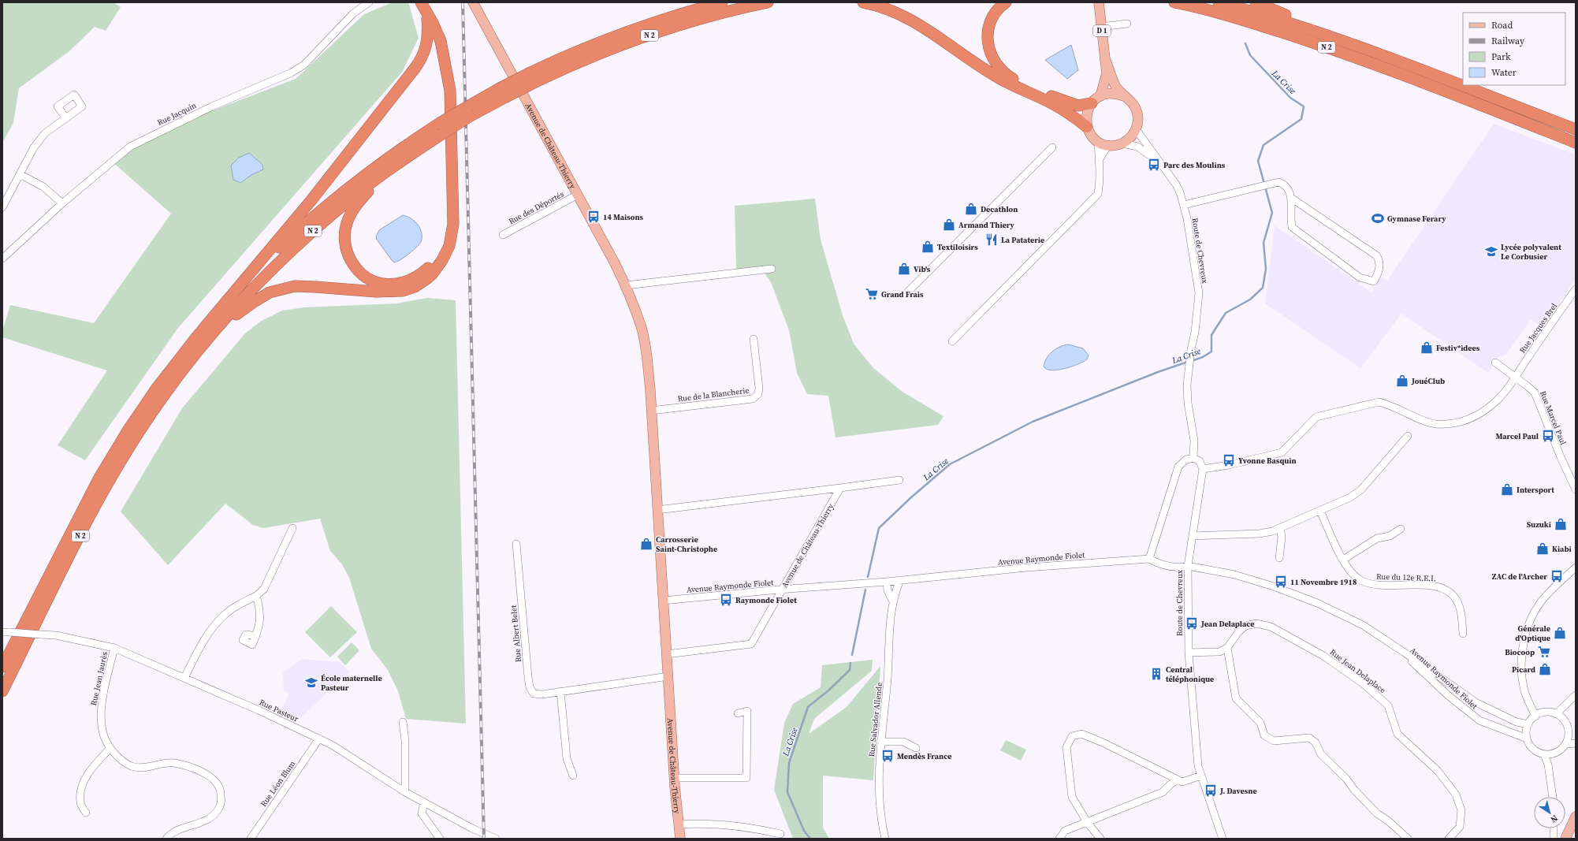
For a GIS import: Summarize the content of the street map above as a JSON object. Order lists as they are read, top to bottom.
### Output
{
  "streets": {
    "highway": ["N 2"],
    "main road": ["D 1", "Avenue de Château-Thierry"],
    "street": [
      "Rue Jacquin",
      "Rue des Déportés",
      "Route de Chevreux",
      "Rue Jacques Brel",
      "Rue de la Blancherie",
      "Rue Marcel Paul",
      "Avenue Raymonde Fiolet",
      "Rue du 12e R.E.I.",
      "Rue Albert Belet",
      "Rue Jean Delaplace",
      "Rue Jean Jaurès",
      "Rue Pasteur",
      "Rue Salvador Allende",
      "Rue Léon Blum"
    ]
  },
  "crossings": [
    ["D 1", "Route de Chevreux"],
    ["Avenue de Château-Thierry", "Rue des Déportés"],
    ["Avenue de Château-Thierry", "Rue de la Blancherie"],
    ["Avenue de Château-Thierry", "Avenue Raymonde Fiolet"],
    ["Avenue de Château-Thierry", "Rue Albert Belet"],
    ["Route de Chevreux", "Rue Jacques Brel"],
    ["Route de Chevreux", "Avenue Raymonde Fiolet"],
    ["Rue Jacques Brel", "Rue Marcel Paul"],
    ["Avenue Raymonde Fiolet", "Rue Salvador Allende"],
    ["Rue Jean Jaurès", "Rue Pasteur"],
    ["Rue Pasteur", "Rue Léon Blum"]
  ],
  "water": ["La Crise"],
  "places": {
    "bus stop": [
      "Parc des Moulins",
      "14 Maisons",
      "Marcel Paul",
      "Yvonne Basquin",
      "ZAC de l'Archer",
      "11 Novembre 1918",
      "Raymonde Fiolet",
      "Jean Delaplace",
      "Mendès France",
      "J. Davesne"
    ],
    "shop": [
      "Decathlon",
      "Armand Thiery",
      "Textiloisirs",
      "Vib's",
      "Festiv*idees",
      "JouéClub",
      "Intersport",
      "Suzuki",
      "Carrosserie Saint-Christophe",
      "Kiabi",
      "Générale d'Optique",
      "Picard"
    ],
    "sports": ["Gymnase Ferary"],
    "restaurant": ["La Pataterie"],
    "school or university": ["Lycée polyvalent Le Corbusier", "École maternelle Pasteur"],
    "supermarket": ["Grand Frais", "Biocoop"],
    "building": ["Central téléphonique"]
  },
  "legend": [
    "Road",
    "Railway",
    "Park",
    "Water"
  ],
  "north": "bottom right"
}
